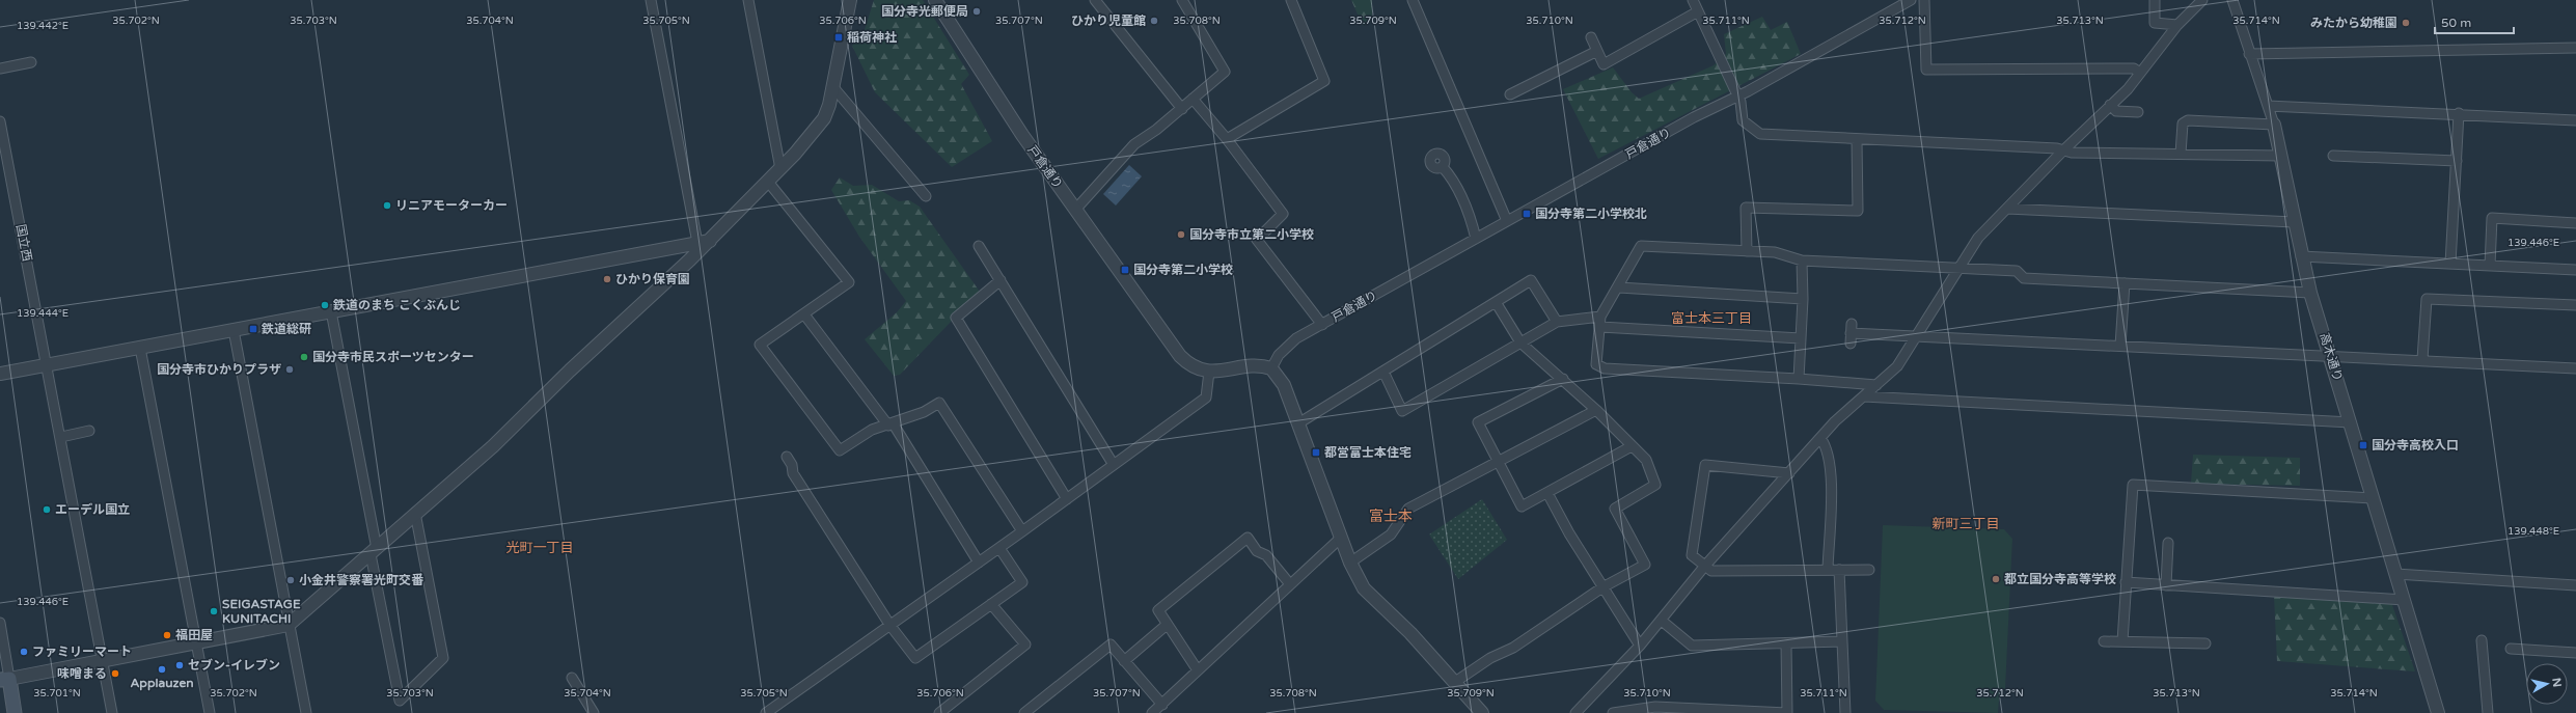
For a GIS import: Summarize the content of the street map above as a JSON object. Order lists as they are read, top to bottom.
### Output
{
  "streets": {
    "street": ["戸倉通り", "国立西", "高木通り"]
  },
  "districts": [
    "富士本三丁目",
    "富士本",
    "新町三丁目",
    "光町一丁目"
  ],
  "places": {
    "other": [
      "国分寺光郵便局",
      "ひかり児童館",
      "みたから幼稚園",
      "リニアモーターカー",
      "国分寺市立第二小学校",
      "ひかり保育園",
      "鉄道のまち こくぶんじ",
      "国分寺市民スポーツセンター",
      "国分寺市ひかりプラザ",
      "エーデル国立",
      "都立国分寺高等学校",
      "小金井警察署光町交番",
      "SEIGASTAGE KUNITACHI",
      "福田屋",
      "ファミリーマート",
      "セブン-イレブン",
      "Applauzen",
      "味噌まる"
    ],
    "transit": [
      "稲荷神社",
      "国分寺第二小学校北",
      "国分寺第二小学校",
      "鉄道総研",
      "国分寺高校入口",
      "都営富士本住宅"
    ]
  },
  "scale_bar": "50 m",
  "north": "right",
  "coordinates": [
    "35.702°N",
    "35.703°N",
    "35.704°N",
    "35.705°N",
    "35.706°N",
    "35.707°N",
    "35.708°N",
    "35.709°N",
    "35.710°N",
    "35.711°N",
    "35.712°N",
    "35.713°N",
    "35.714°N",
    "139.442°E",
    "139.446°E",
    "139.444°E",
    "139.448°E",
    "35.701°N"
  ]
}
